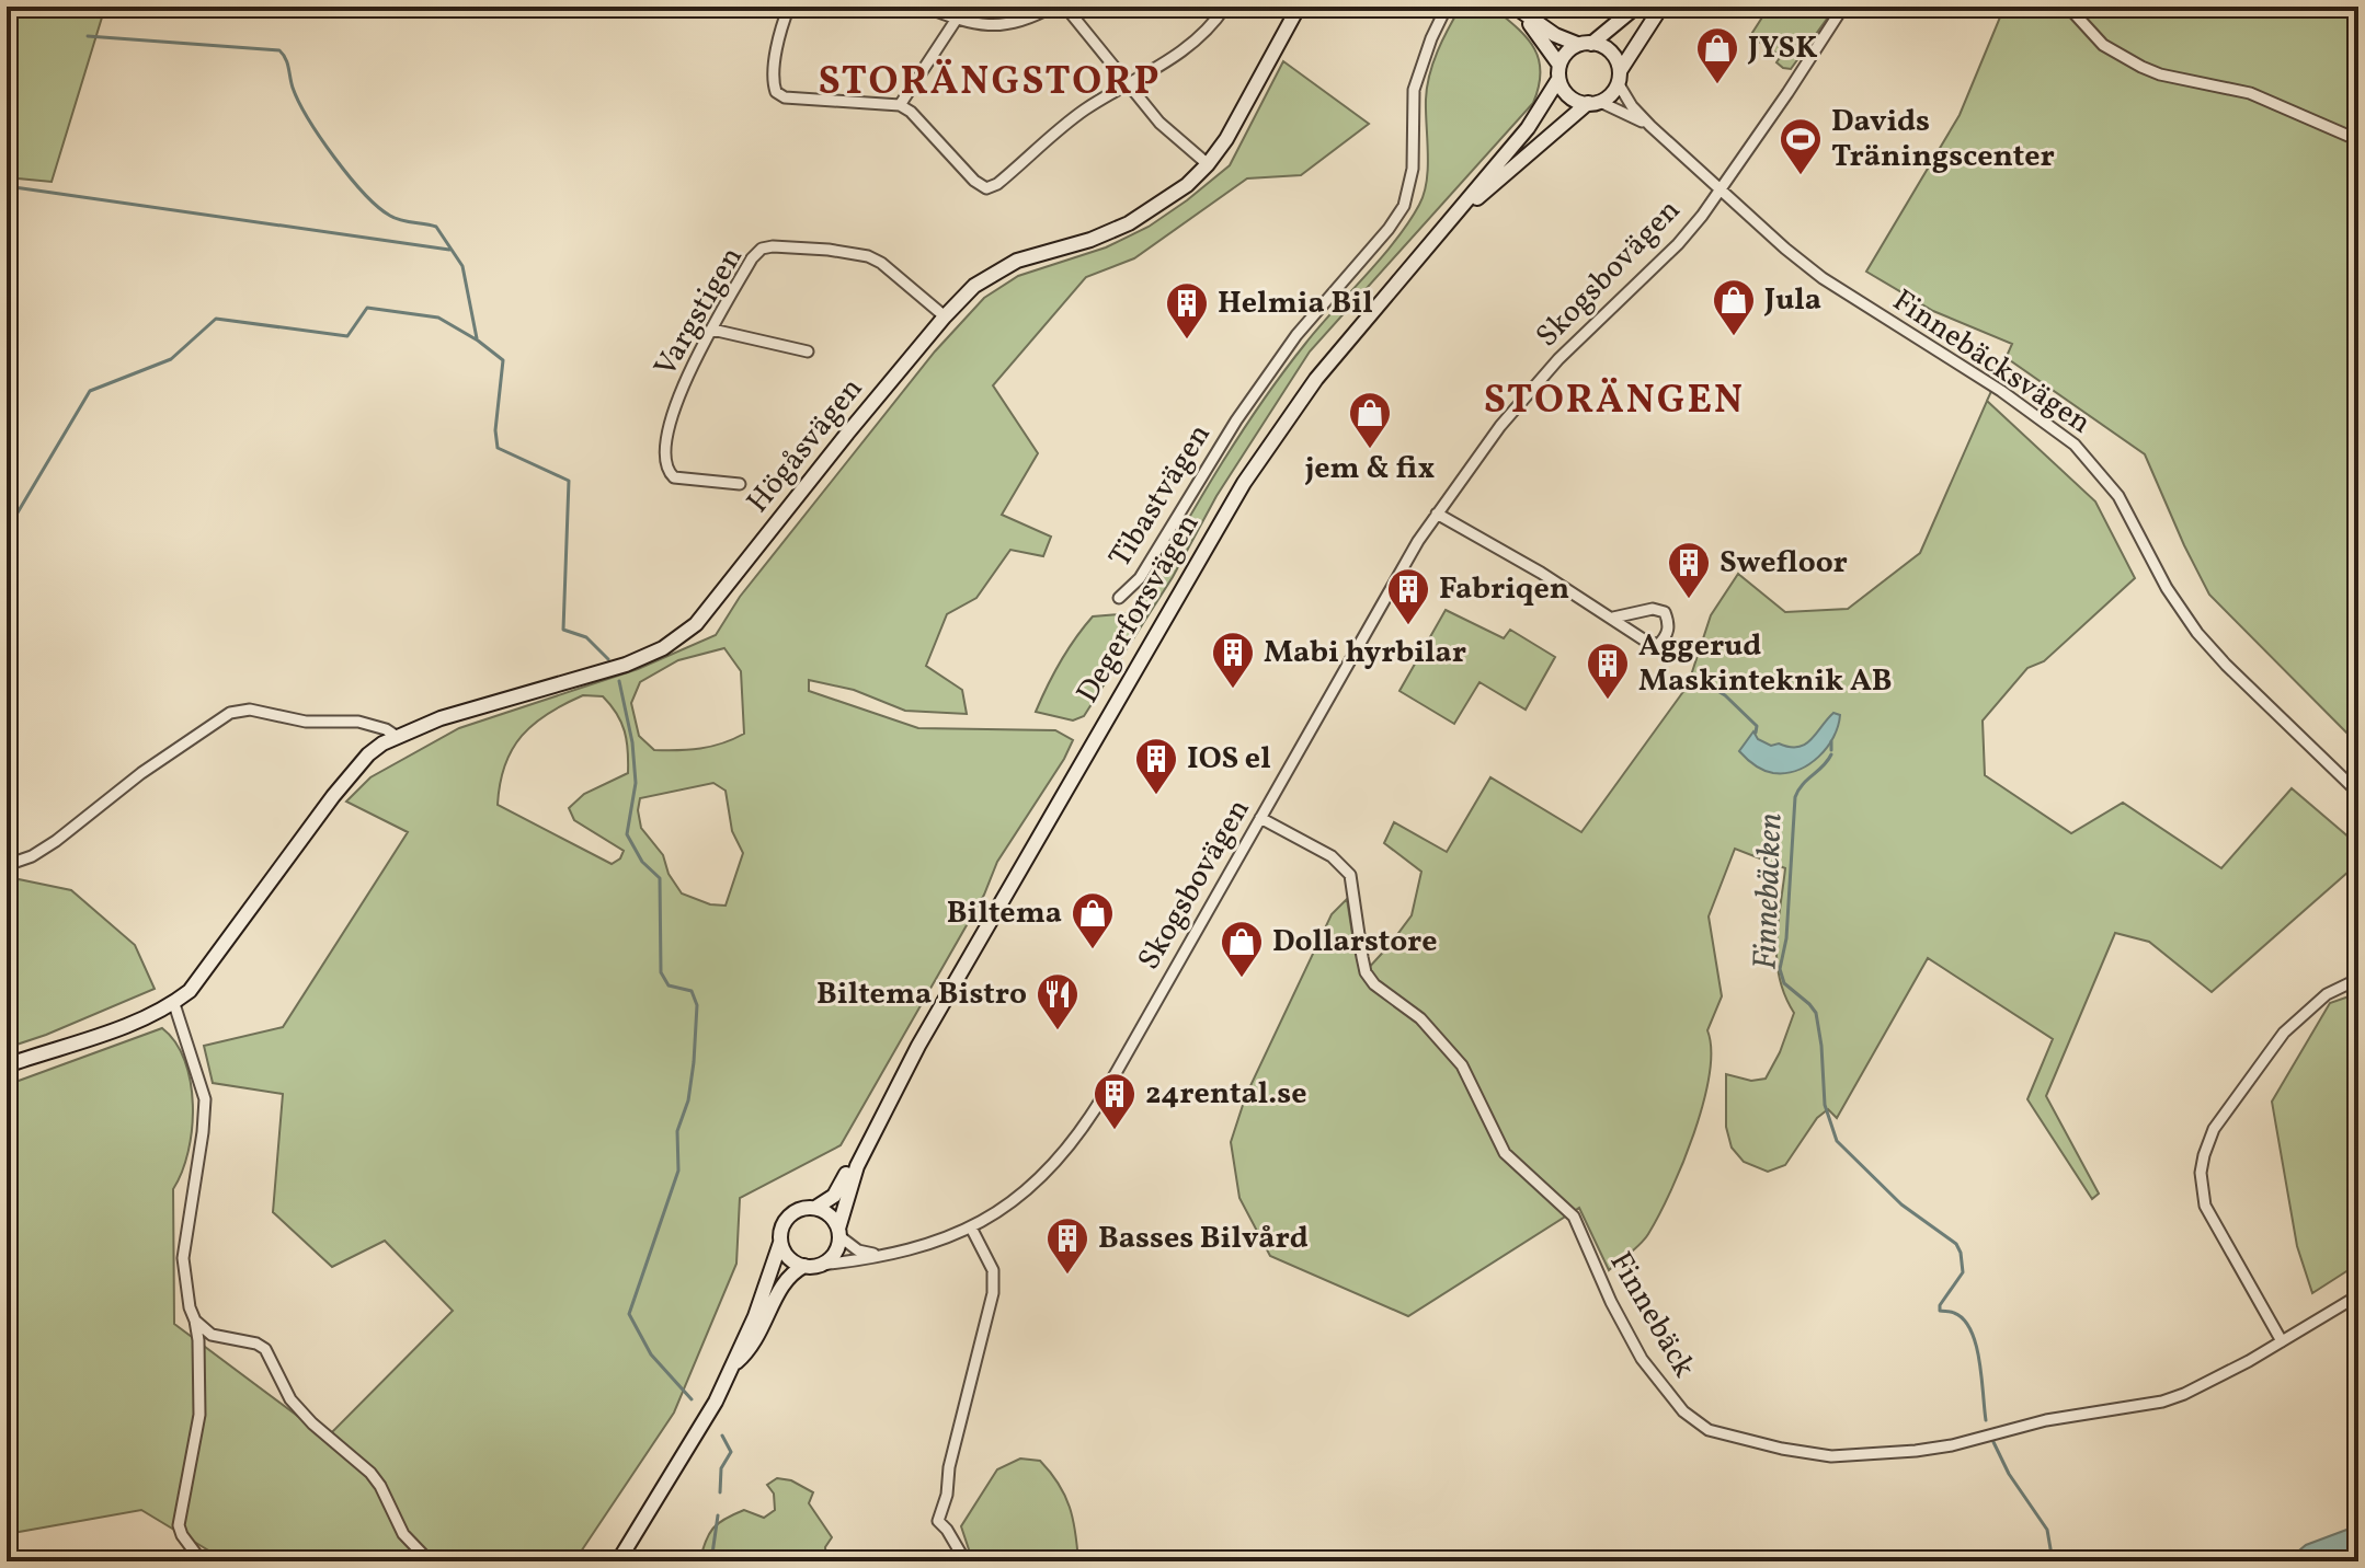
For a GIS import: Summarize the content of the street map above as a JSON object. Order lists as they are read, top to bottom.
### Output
{
  "streets": {
    "main road": ["Högåsvägen", "Degerforsvägen"],
    "street": [
      "Skogsbovägen",
      "Vargstigen",
      "Finnebäcksvägen",
      "Tibastvägen",
      "Finnebäck"
    ]
  },
  "crossings": [
    ["Skogsbovägen", "Finnebäcksvägen"],
    ["Skogsbovägen", "Degerforsvägen"],
    ["Skogsbovägen", "Finnebäck"],
    ["Vargstigen", "Högåsvägen"],
    ["Finnebäcksvägen", "Degerforsvägen"]
  ],
  "districts": ["STORÄNGSTORP", "STORÄNGEN"],
  "water": ["Finnebäcken"],
  "places": {
    "shop": [
      "JYSK",
      "Jula",
      "jem & fix",
      "Biltema",
      "Dollarstore"
    ],
    "sports": ["Davids Träningscenter"],
    "building": [
      "Helmia Bil",
      "Swefloor",
      "Fabriqen",
      "Mabi hyrbilar",
      "Aggerud Maskinteknik AB",
      "IOS el",
      "24rental.se",
      "Basses Bilvård"
    ],
    "restaurant": ["Biltema Bistro"]
  }
}
